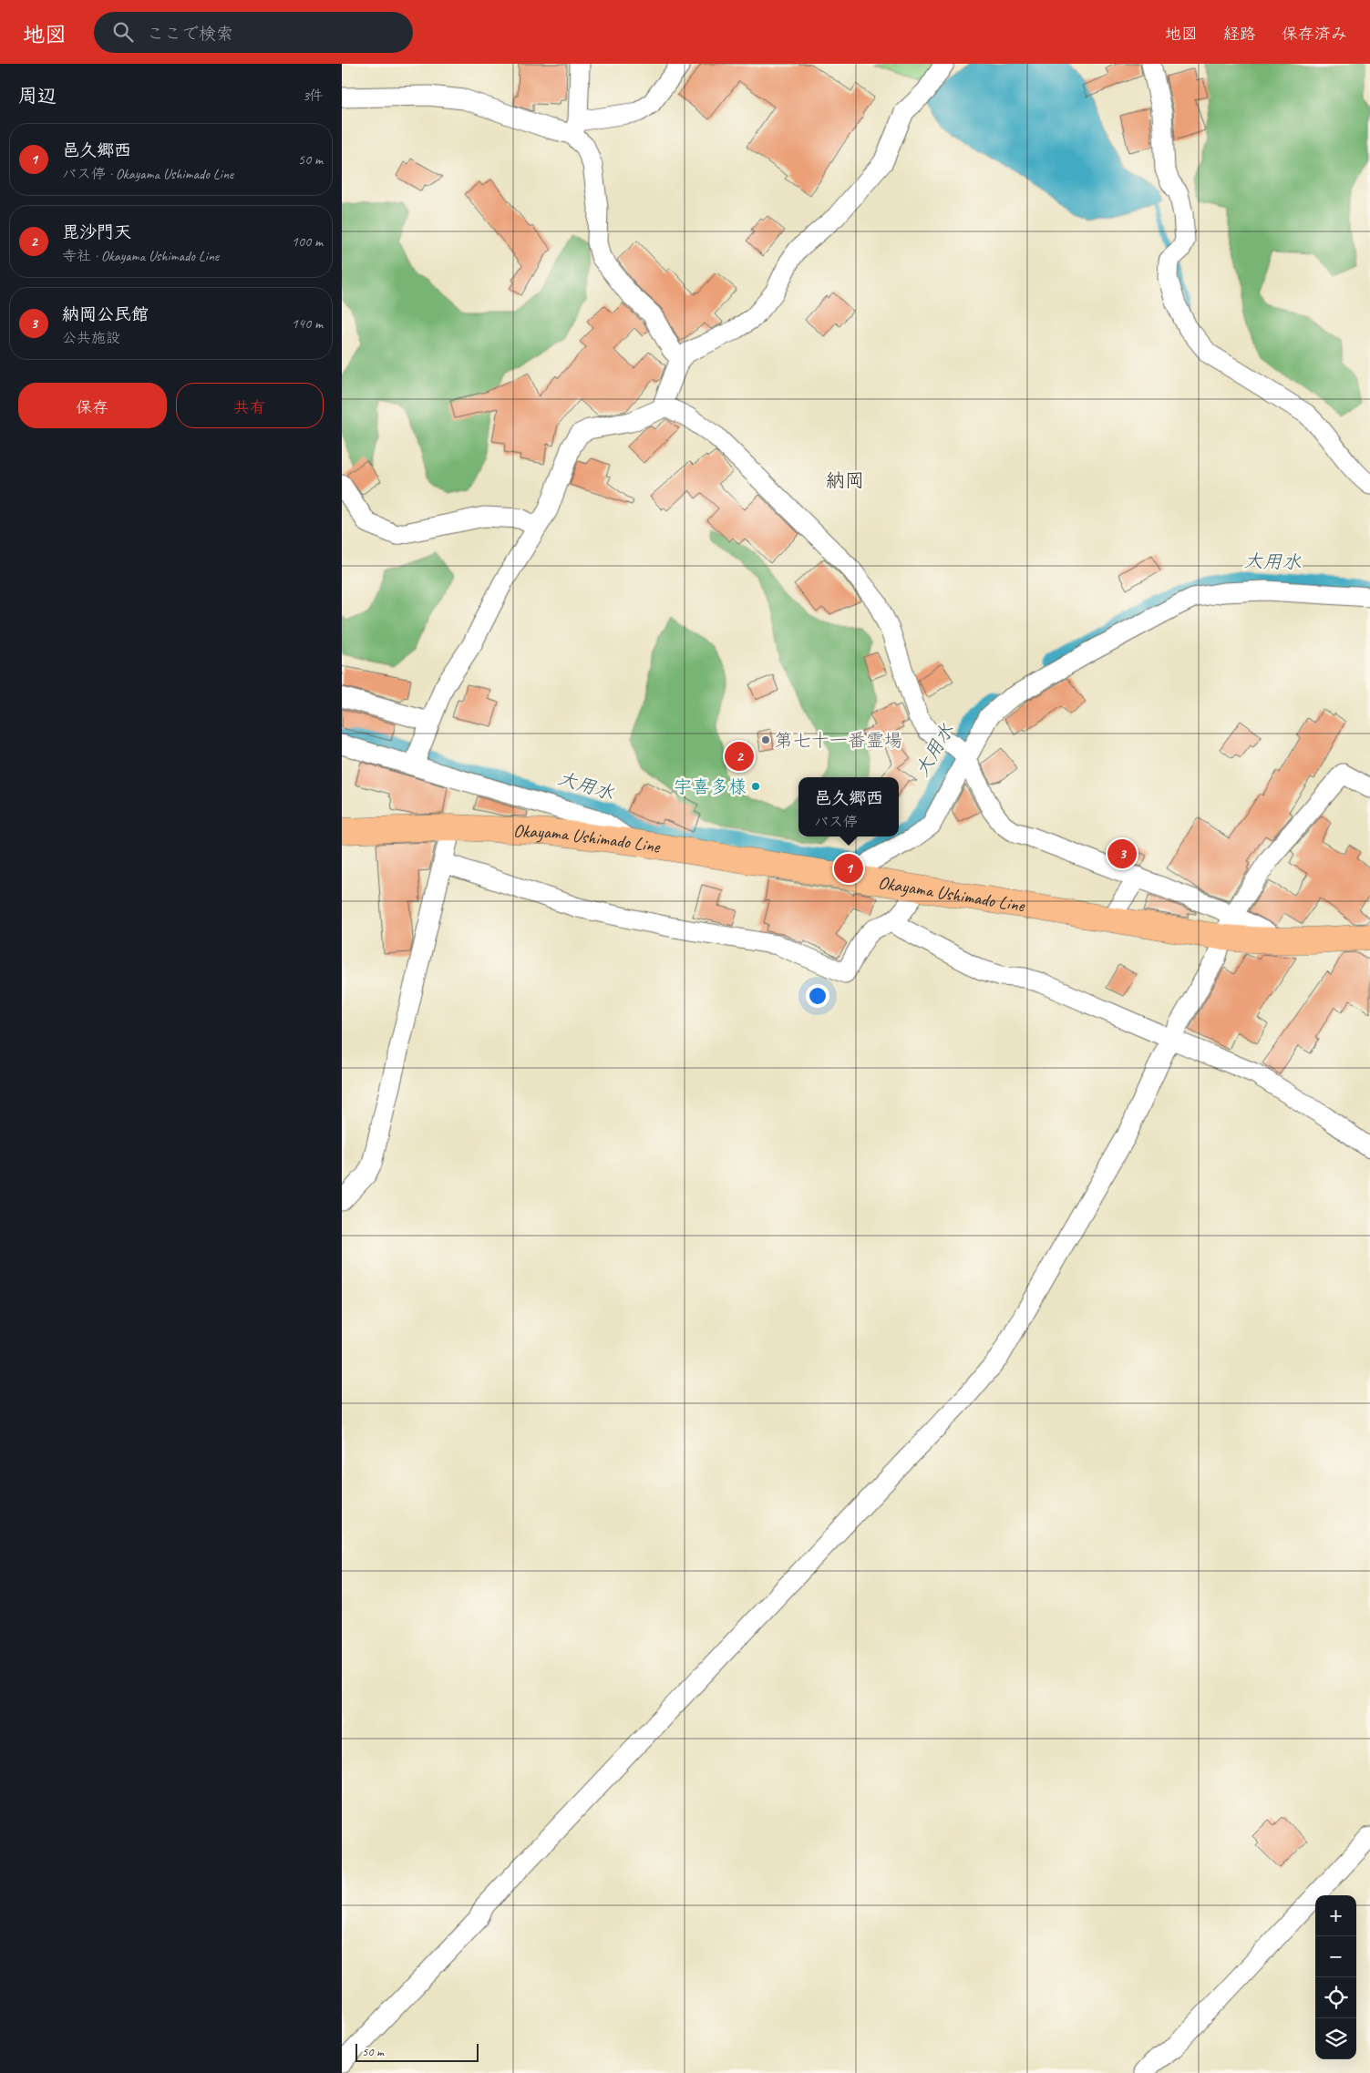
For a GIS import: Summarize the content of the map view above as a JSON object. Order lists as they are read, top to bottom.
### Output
{
  "streets": {
    "main road": ["Okayama Ushimado Line"]
  },
  "districts": ["納岡"],
  "water": ["大用水"],
  "places": ["第七十一番霊場", "宇喜多様"],
  "scale_bar": "50 m",
  "page": {
    "header": "地図",
    "search": "ここで検索",
    "nav": ["地図", "経路", "保存済み"],
    "heading": ["周辺", "3件"],
    "list": [
      {
        "mark": "1",
        "name": "邑久郷西",
        "note": "バス停 · Okayama Ushimado Line",
        "value": "50 m"
      },
      {
        "mark": "2",
        "name": "毘沙門天",
        "note": "寺社 · Okayama Ushimado Line",
        "value": "100 m"
      },
      {
        "mark": "3",
        "name": "納岡公民館",
        "note": "公共施設",
        "value": "140 m"
      }
    ],
    "buttons": ["保存", "共有"],
    "pins": ["2", "3", "1"],
    "popup": ["邑久郷西", "バス停"],
    "map_buttons": ["+", "−"],
    "scale": "50 m"
  }
}
